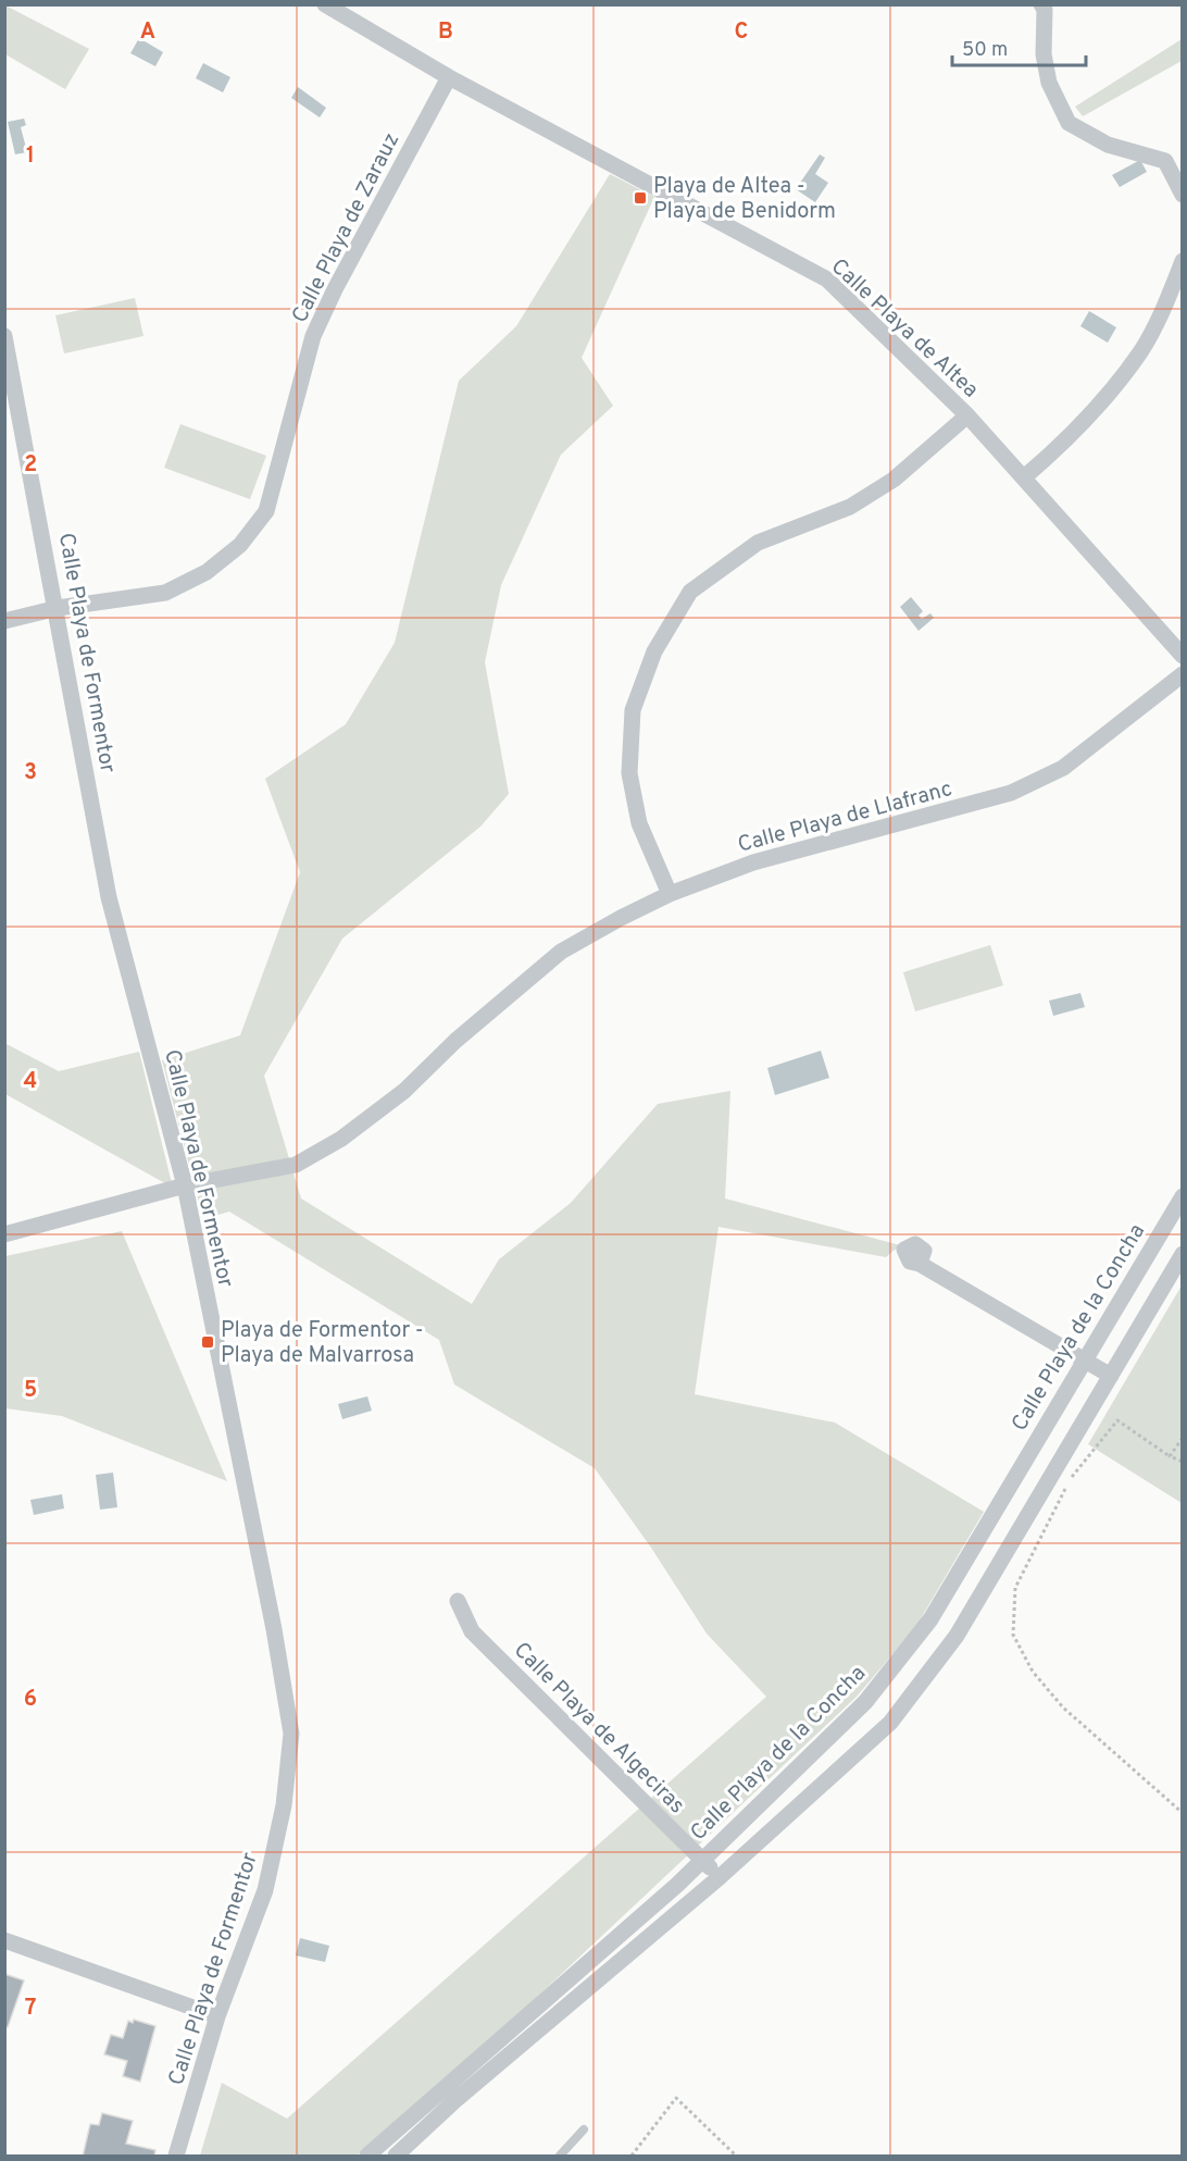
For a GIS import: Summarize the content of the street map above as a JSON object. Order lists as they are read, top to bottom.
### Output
{
  "streets": {
    "street": [
      "Calle Playa de Zarauz",
      "Calle Playa de Altea",
      "Calle Playa de Formentor",
      "Calle Playa de Llafranc",
      "Calle Playa de la Concha",
      "Calle Playa de Algeciras"
    ]
  },
  "crossings": [
    ["Calle Playa de Zarauz", "Calle Playa de Altea"],
    ["Calle Playa de Zarauz", "Calle Playa de Formentor"],
    ["Calle Playa de Formentor", "Calle Playa de Llafranc"],
    ["Calle Playa de la Concha", "Calle Playa de Algeciras"]
  ],
  "places": {
    "transit": ["Playa de Altea - Playa de Benidorm", "Playa de Formentor - Playa de Malvarrosa"]
  },
  "scale_bar": "50 m",
  "grid": {
    "columns": ["A", "B", "C"],
    "rows": [
      "1",
      "2",
      "3",
      "4",
      "5",
      "6",
      "7"
    ]
  }
}
